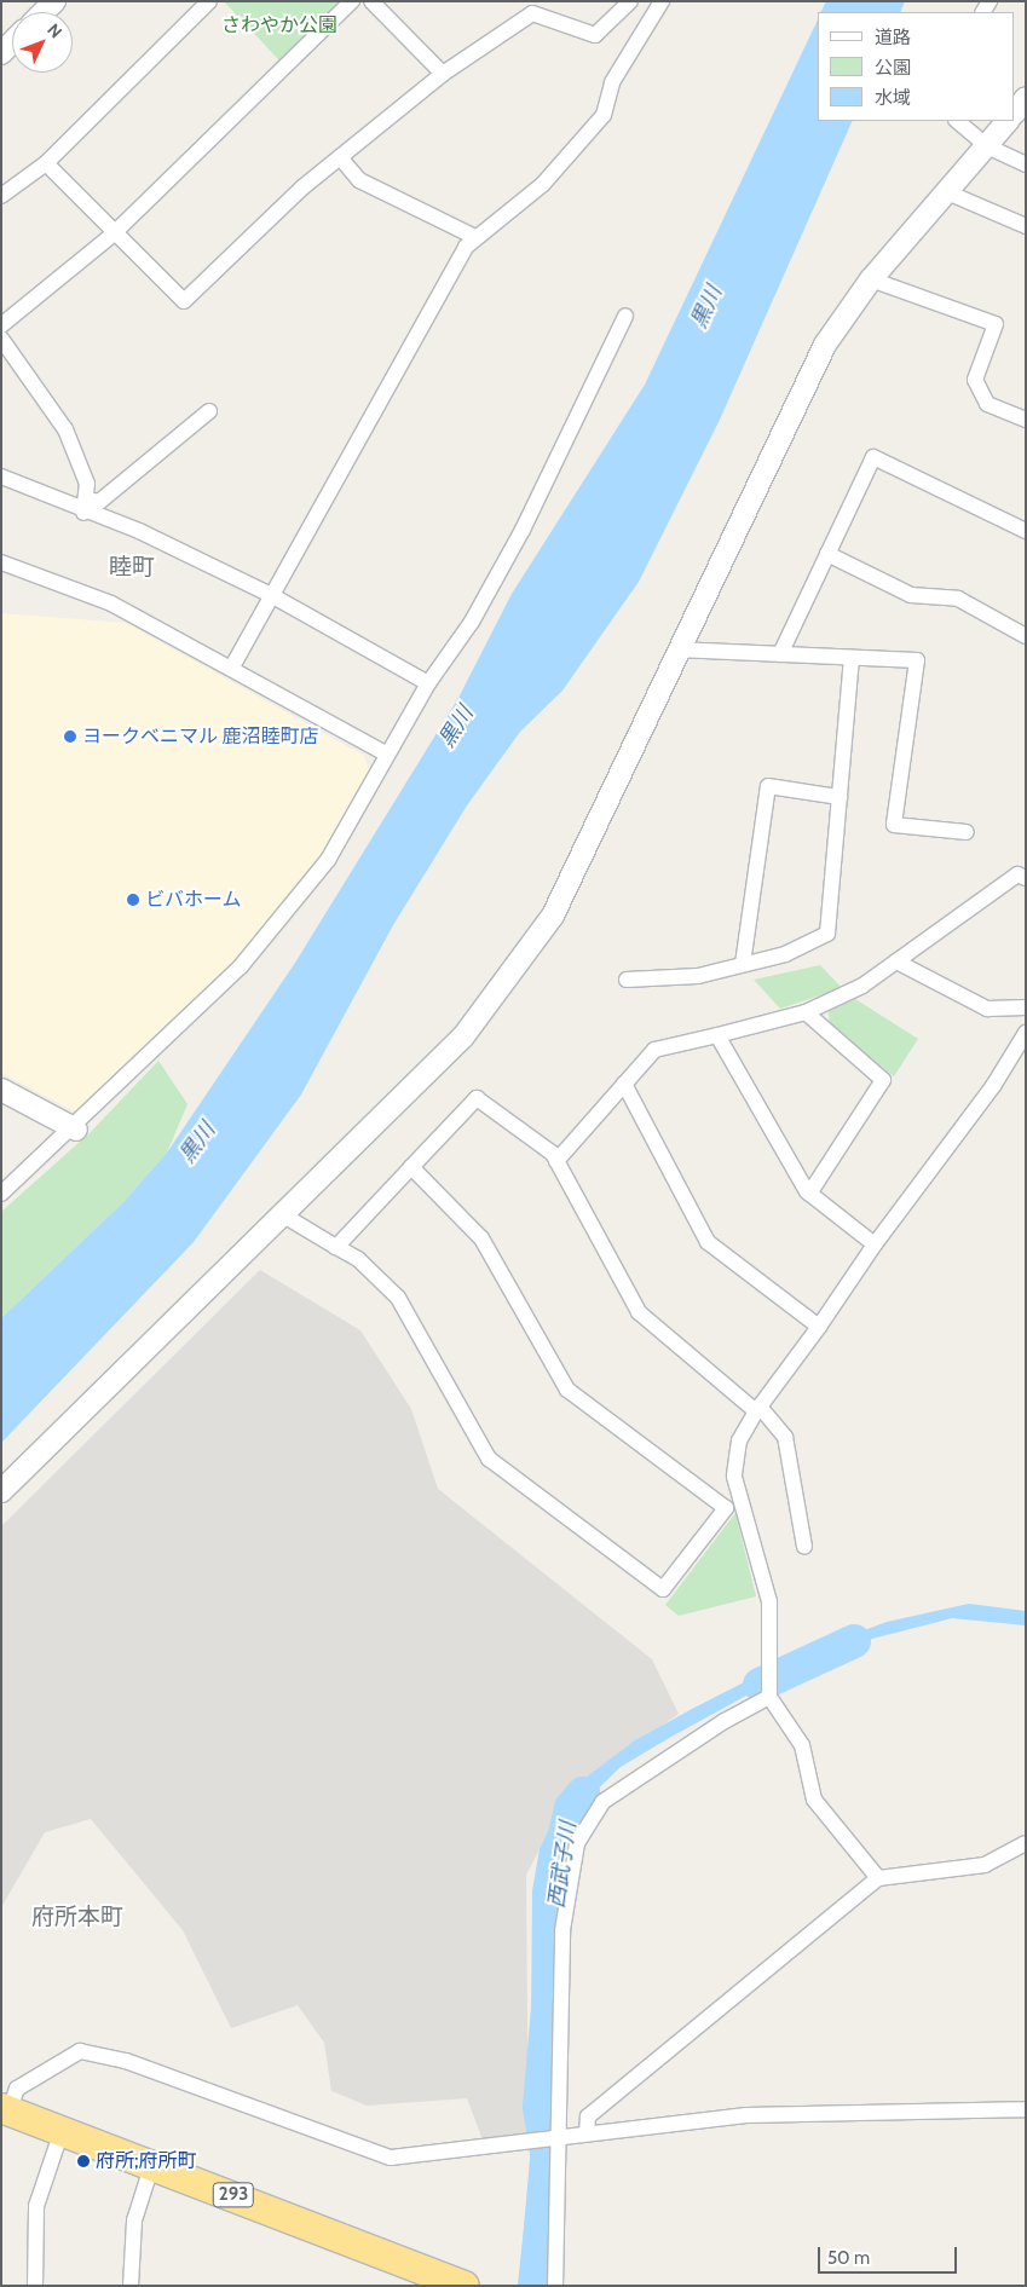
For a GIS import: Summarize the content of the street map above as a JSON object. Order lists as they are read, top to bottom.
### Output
{
  "streets": {
    "highway": ["293"]
  },
  "districts": ["睦町", "府所本町"],
  "water": ["黒川", "西武子川"],
  "parks": ["さわやか公園"],
  "places": ["ヨークベニマル 鹿沼睦町店", "ビバホーム", "府所;府所町"],
  "legend": ["道路", "公園", "水域"],
  "scale_bar": "50 m",
  "north": "top right"
}
